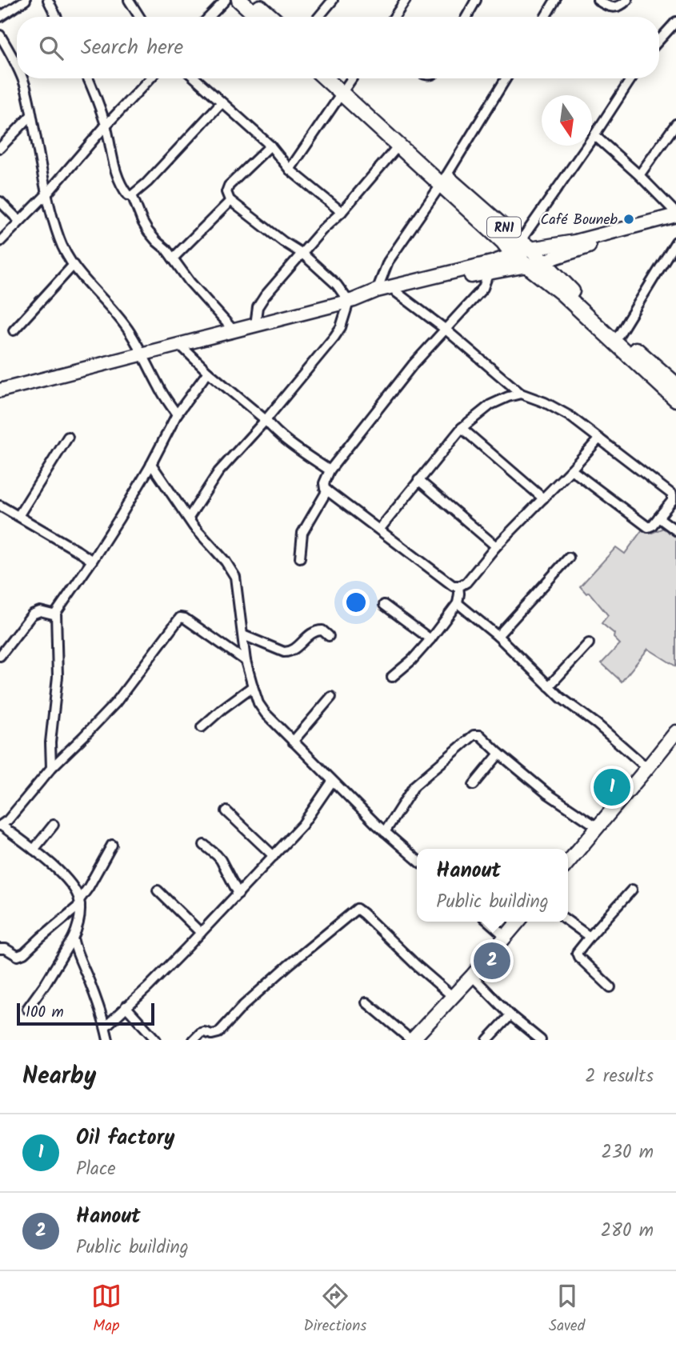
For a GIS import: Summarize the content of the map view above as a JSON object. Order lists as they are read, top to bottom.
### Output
{
  "streets": {
    "main road": ["RN1"]
  },
  "places": ["Café Bouneb"],
  "scale_bar": "100 m",
  "north": "bottom",
  "page": {
    "search": "Search here",
    "pins": ["1", "2"],
    "popup": ["Hanout", "Public building"],
    "scale": "100 m",
    "heading": ["Nearby", "2 results"],
    "list": [
      {
        "mark": "1",
        "name": "Oil factory",
        "note": "Place",
        "value": "230 m"
      },
      {
        "mark": "2",
        "name": "Hanout",
        "note": "Public building",
        "value": "280 m"
      }
    ],
    "nav": ["Map", "Directions", "Saved"]
  }
}
